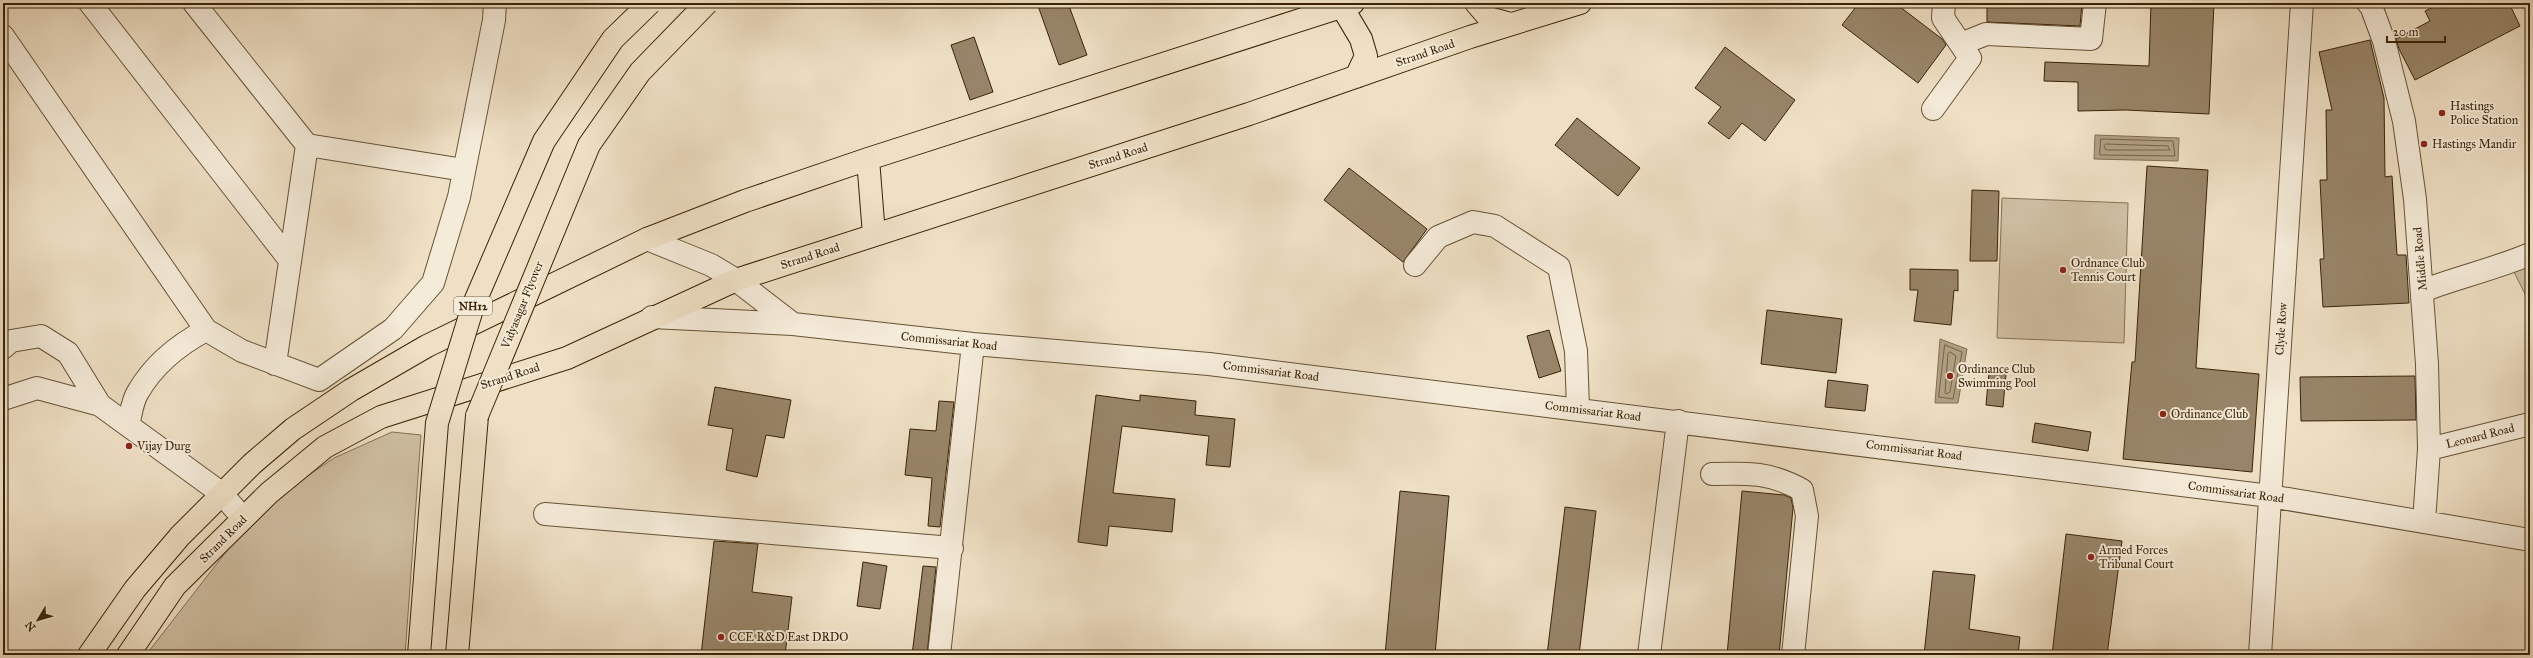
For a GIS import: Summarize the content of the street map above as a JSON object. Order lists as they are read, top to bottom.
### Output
{
  "streets": {
    "main road": ["Strand Road", "Vidyasagar Flyover", "NH12"],
    "street": [
      "Middle Road",
      "Clyde Row",
      "Commissariat Road",
      "Leonard Road"
    ]
  },
  "crossings": [
    ["Strand Road", "Commissariat Road"],
    ["Middle Road", "Commissariat Road"],
    ["Middle Road", "Leonard Road"],
    ["Clyde Row", "Commissariat Road"]
  ],
  "places": [
    "Hastings Police Station",
    "Hastings Mandir",
    "Ordnance Club Tennis Court",
    "Ordinance Club Swimming Pool",
    "Ordinance Club",
    "Vijay Durg",
    "Armed Forces Tribunal Court",
    "CCE R&D East DRDO"
  ],
  "scale_bar": "20 m",
  "north": "bottom left"
}
